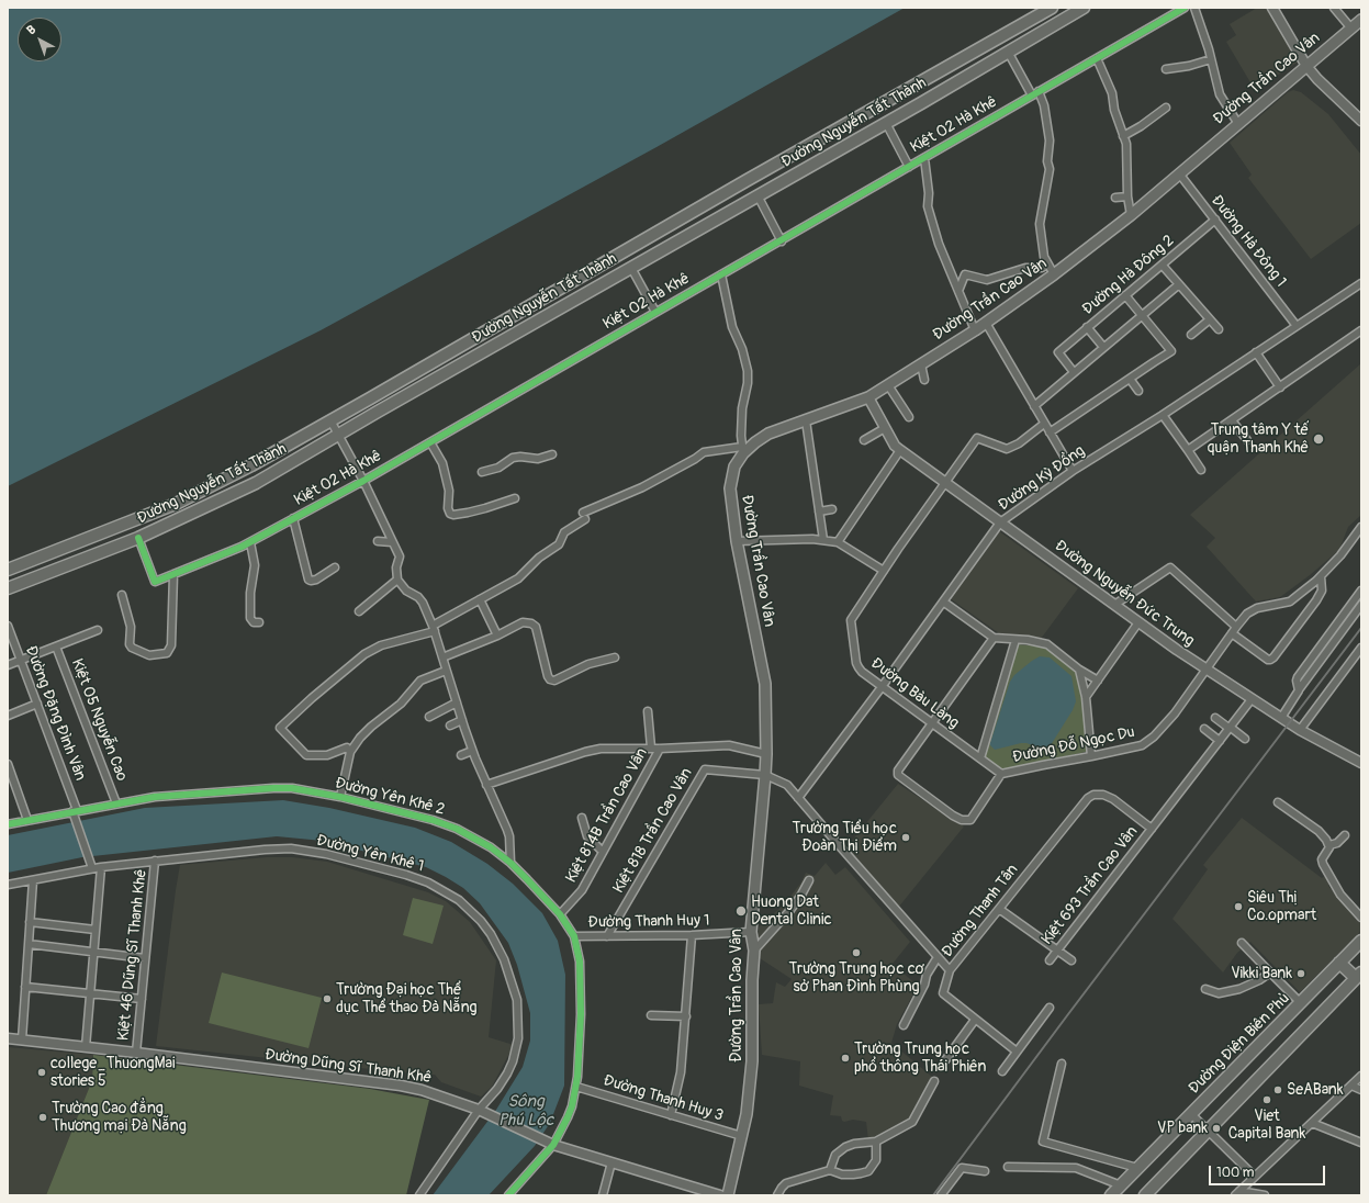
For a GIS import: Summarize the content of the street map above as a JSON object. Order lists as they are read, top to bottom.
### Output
{
  "streets": {
    "main road": ["Đường Trần Cao Vân", "Đường Nguyễn Tất Thành", "Đường Điện Biên Phủ"],
    "street": [
      "Kiệt 02 Hà Khê",
      "Đường Hà Đông 1",
      "Đường Hà Đông 2",
      "Đường Kỳ Đồng",
      "Đường Nguyễn Đức Trung",
      "Đường Bàu Làng",
      "Đường Đặng Đình Vân",
      "Kiệt 05 Nguyễn Cao",
      "Đường Đỗ Ngọc Du",
      "Đường Yên Khê 2",
      "Kiệt 814B Trần Cao Vân",
      "Kiệt 818 Trần Cao Vân",
      "Đường Yên Khê 1",
      "Kiệt 693 Trần Cao Vân",
      "Đường Thanh Tân",
      "Đường Thanh Huy 1",
      "Kiệt 46 Dũng Sĩ Thanh Khê",
      "Đường Dũng Sĩ Thanh Khê",
      "Đường Thanh Huy 3"
    ]
  },
  "crossings": [
    ["Đường Trần Cao Vân", "Đường Hà Đông 1"],
    ["Đường Trần Cao Vân", "Đường Nguyễn Đức Trung"],
    ["Đường Trần Cao Vân", "Kiệt 818 Trần Cao Vân"],
    ["Đường Trần Cao Vân", "Đường Thanh Tân"],
    ["Đường Trần Cao Vân", "Đường Thanh Huy 1"],
    ["Đường Trần Cao Vân", "Đường Thanh Huy 3"],
    ["Đường Nguyễn Tất Thành", "Kiệt 02 Hà Khê"],
    ["Đường Hà Đông 1", "Đường Hà Đông 2"],
    ["Đường Hà Đông 1", "Đường Kỳ Đồng"],
    ["Đường Kỳ Đồng", "Đường Nguyễn Đức Trung"],
    ["Đường Kỳ Đồng", "Đường Bàu Làng"],
    ["Đường Kỳ Đồng", "Đường Thanh Tân"],
    ["Đường Nguyễn Đức Trung", "Đường Bàu Làng"],
    ["Đường Nguyễn Đức Trung", "Đường Đỗ Ngọc Du"],
    ["Đường Nguyễn Đức Trung", "Kiệt 693 Trần Cao Vân"],
    ["Đường Bàu Làng", "Đường Đỗ Ngọc Du"],
    ["Đường Đặng Đình Vân", "Đường Yên Khê 2"],
    ["Đường Đặng Đình Vân", "Đường Yên Khê 1"],
    ["Kiệt 05 Nguyễn Cao", "Đường Yên Khê 2"],
    ["Đường Yên Khê 2", "Kiệt 814B Trần Cao Vân"],
    ["Đường Yên Khê 2", "Đường Thanh Huy 1"],
    ["Đường Yên Khê 2", "Đường Dũng Sĩ Thanh Khê"],
    ["Đường Yên Khê 2", "Đường Thanh Huy 3"],
    ["Kiệt 818 Trần Cao Vân", "Đường Thanh Tân"],
    ["Kiệt 818 Trần Cao Vân", "Đường Thanh Huy 1"],
    ["Đường Yên Khê 1", "Kiệt 46 Dũng Sĩ Thanh Khê"],
    ["Đường Yên Khê 1", "Đường Dũng Sĩ Thanh Khê"],
    ["Kiệt 693 Trần Cao Vân", "Đường Thanh Tân"],
    ["Kiệt 46 Dũng Sĩ Thanh Khê", "Đường Dũng Sĩ Thanh Khê"]
  ],
  "water": ["Sông Phú Lộc"],
  "places": [
    "Trung tâm Y tế quận Thanh Khê",
    "Trường Tiểu học Đoàn Thị Điểm",
    "Siêu Thị Co.opmart",
    "Huong Dat Dental Clinic",
    "Trường Trung học cơ sở Phan Đình Phùng",
    "Vikki Bank",
    "Trường Đại học Thể dục Thể thao Đà Nẵng",
    "Trường Trung học phổ thông Thái Phiên",
    "college_ThuongMai stories 5",
    "SeABank",
    "Viet Capital Bank",
    "Trường Cao đẳng Thương mại Đà Nẵng",
    "VP bank"
  ],
  "scale_bar": "100 m",
  "north": "top left"
}
